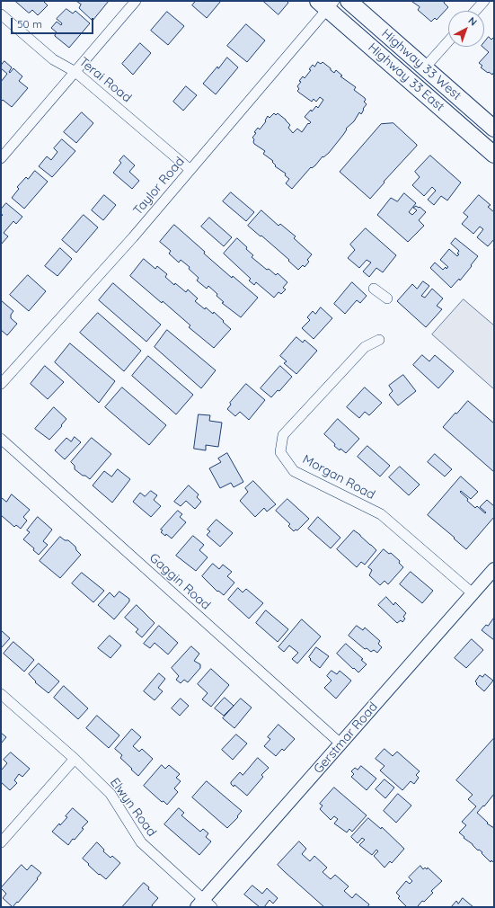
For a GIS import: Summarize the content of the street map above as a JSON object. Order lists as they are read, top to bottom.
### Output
{
  "streets": {
    "main road": ["Highway 33 West", "Highway 33 East"],
    "street": [
      "Terai Road",
      "Taylor Road",
      "Morgan Road",
      "Gaggin Road",
      "Gerstmar Road",
      "Elwyn Road"
    ]
  },
  "crossings": [
    ["Highway 33 East", "Taylor Road"],
    ["Terai Road", "Taylor Road"],
    ["Morgan Road", "Gerstmar Road"],
    ["Gaggin Road", "Gerstmar Road"],
    ["Gerstmar Road", "Elwyn Road"]
  ],
  "scale_bar": "50 m",
  "north": "top right"
}
